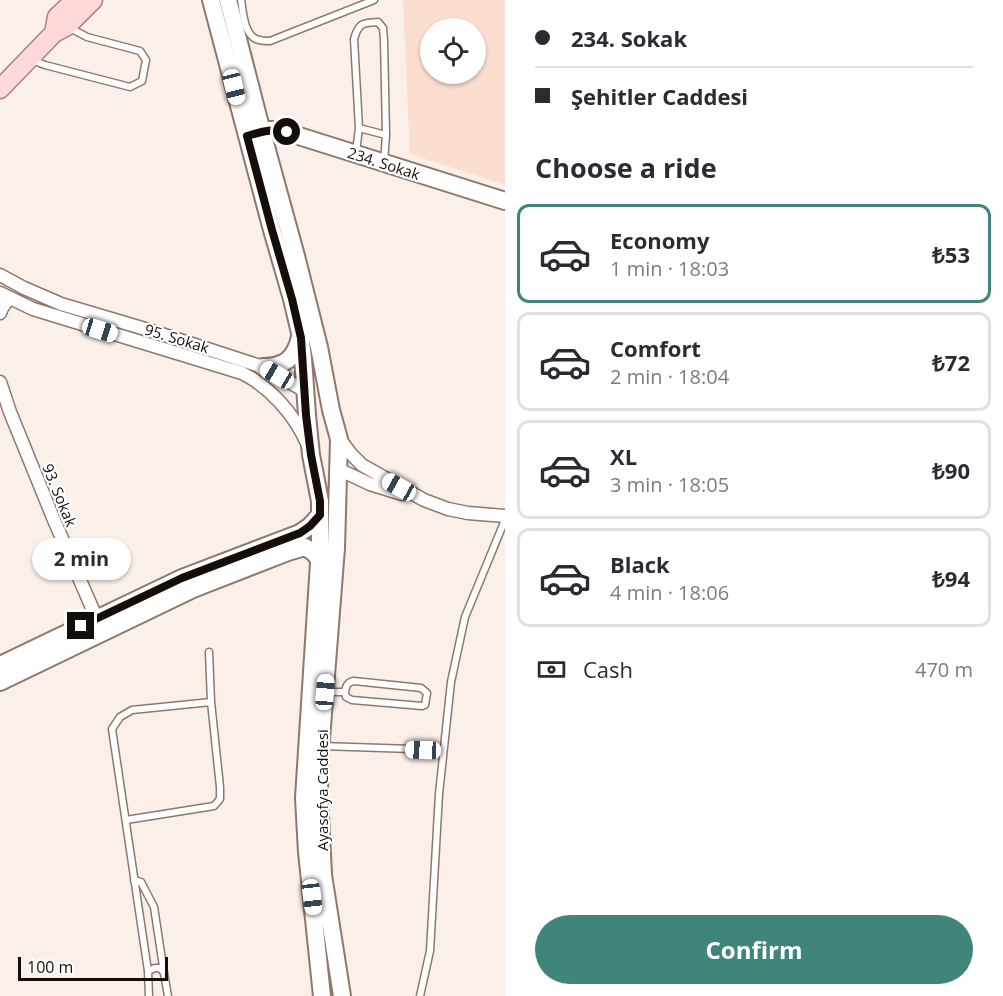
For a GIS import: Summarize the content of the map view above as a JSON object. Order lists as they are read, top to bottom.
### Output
{
  "streets": {
    "main road": ["234. Sokak", "Ayasofya Caddesi"],
    "street": ["95. Sokak", "93. Sokak"]
  },
  "crossings": [
    ["234. Sokak", "Ayasofya Caddesi"]
  ],
  "scale_bar": "100 m",
  "page": {
    "banner": ["234. Sokak", "Şehitler Caddesi"],
    "heading": "Choose a ride",
    "list": [
      {
        "name": "Economy",
        "note": "1 min · 18:03",
        "value": "₺53"
      },
      {
        "name": "Comfort",
        "note": "2 min · 18:04",
        "value": "₺72"
      },
      {
        "name": "XL",
        "note": "3 min · 18:05",
        "value": "₺90"
      },
      {
        "name": "Black",
        "note": "4 min · 18:06",
        "value": "₺94"
      }
    ],
    "bubble": "2 min",
    "pay": ["Cash", "470 m"],
    "buttons": "Confirm",
    "scale": "100 m"
  }
}
